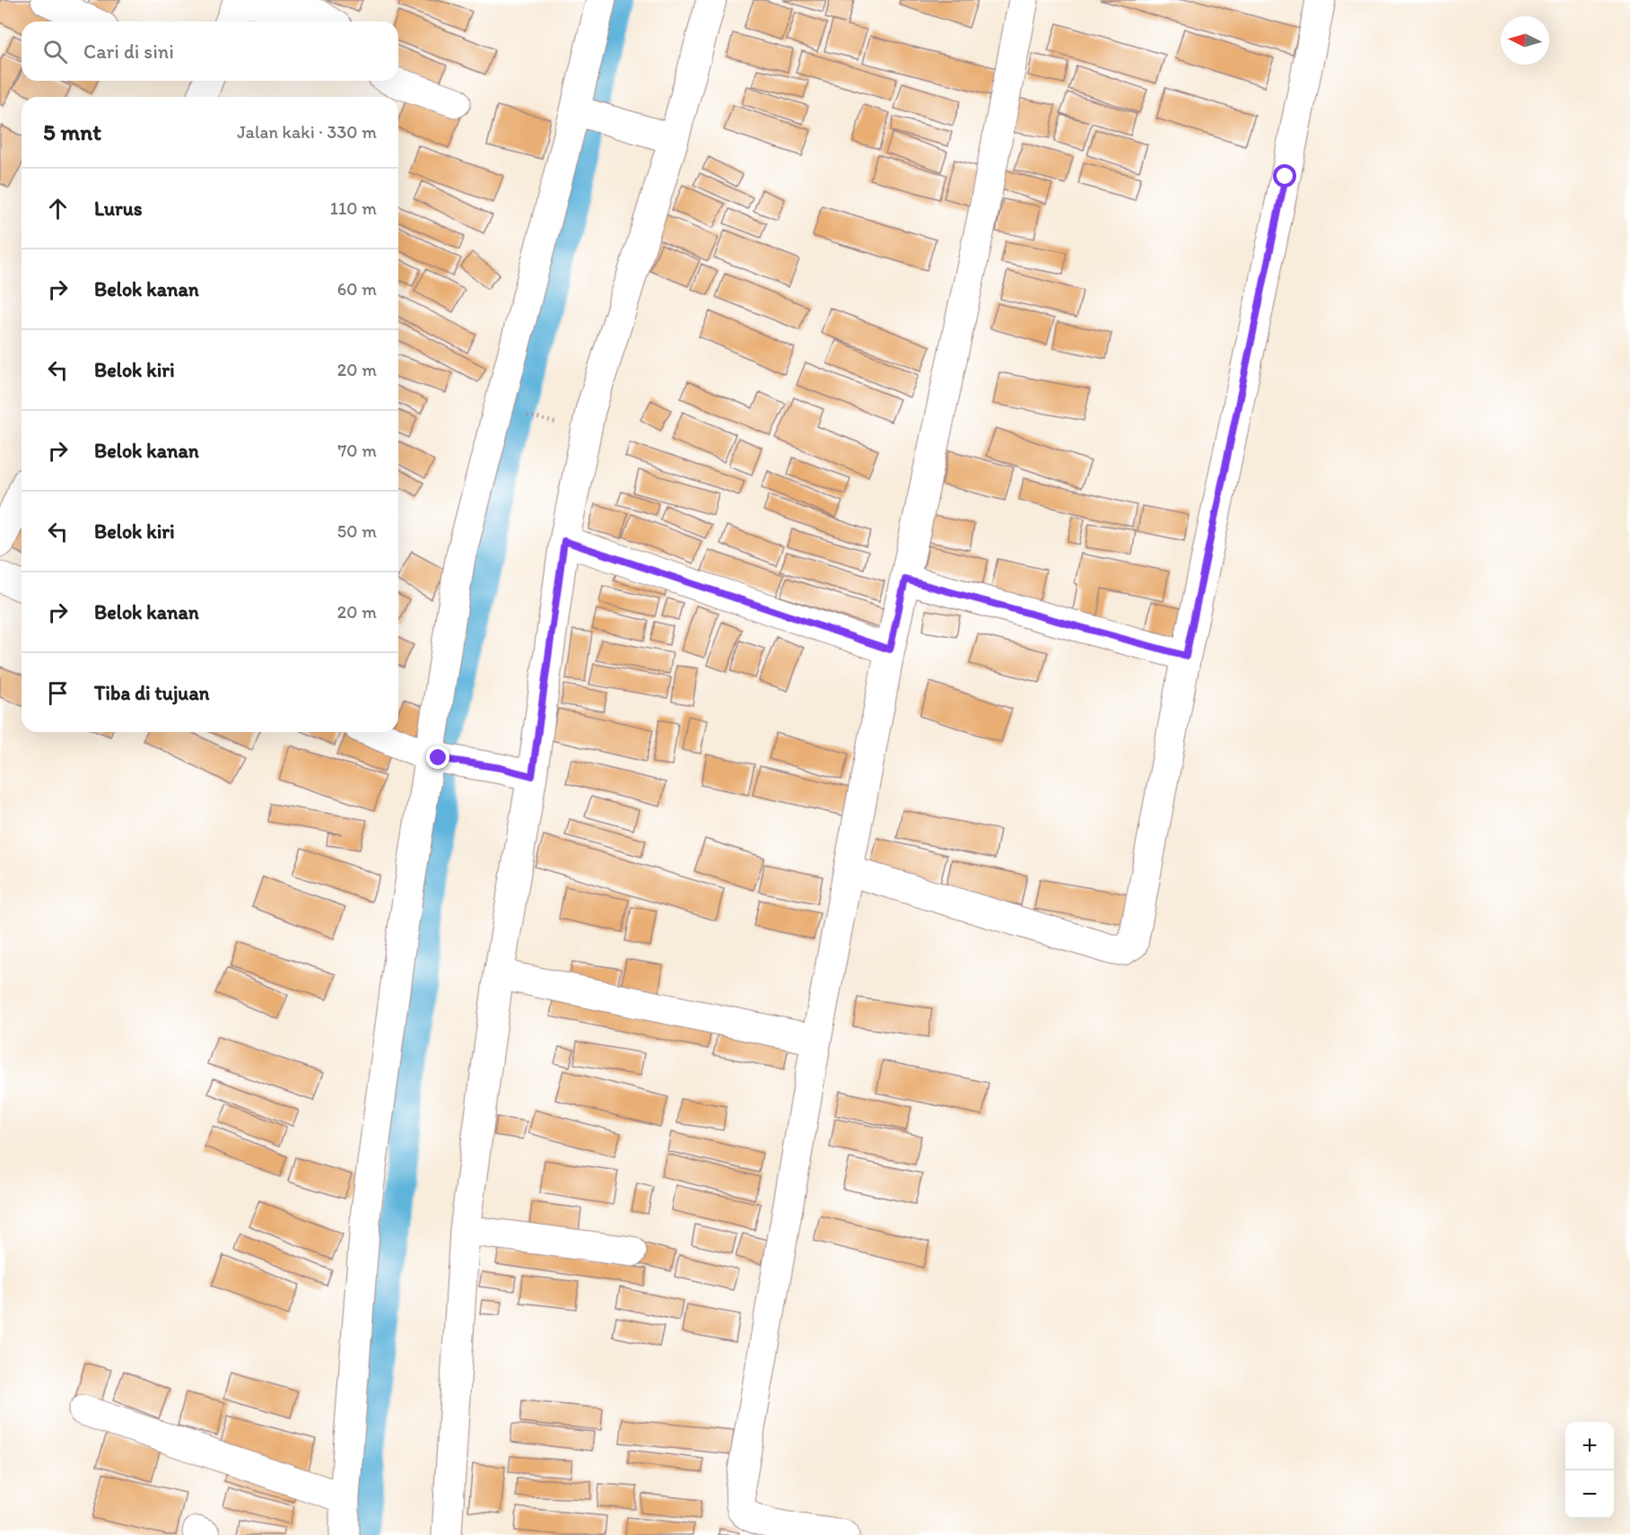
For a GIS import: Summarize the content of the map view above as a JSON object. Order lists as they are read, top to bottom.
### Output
{
  "north": "left",
  "page": {
    "search": "Cari di sini",
    "heading": ["5 mnt", "Jalan kaki · 330 m"],
    "list": [
      ["Lurus", "110 m"],
      ["Belok kanan", "60 m"],
      ["Belok kiri", "20 m"],
      ["Belok kanan", "70 m"],
      ["Belok kiri", "50 m"],
      ["Belok kanan", "20 m"],
      "Tiba di tujuan"
    ],
    "map_buttons": ["+", "−"]
  }
}
